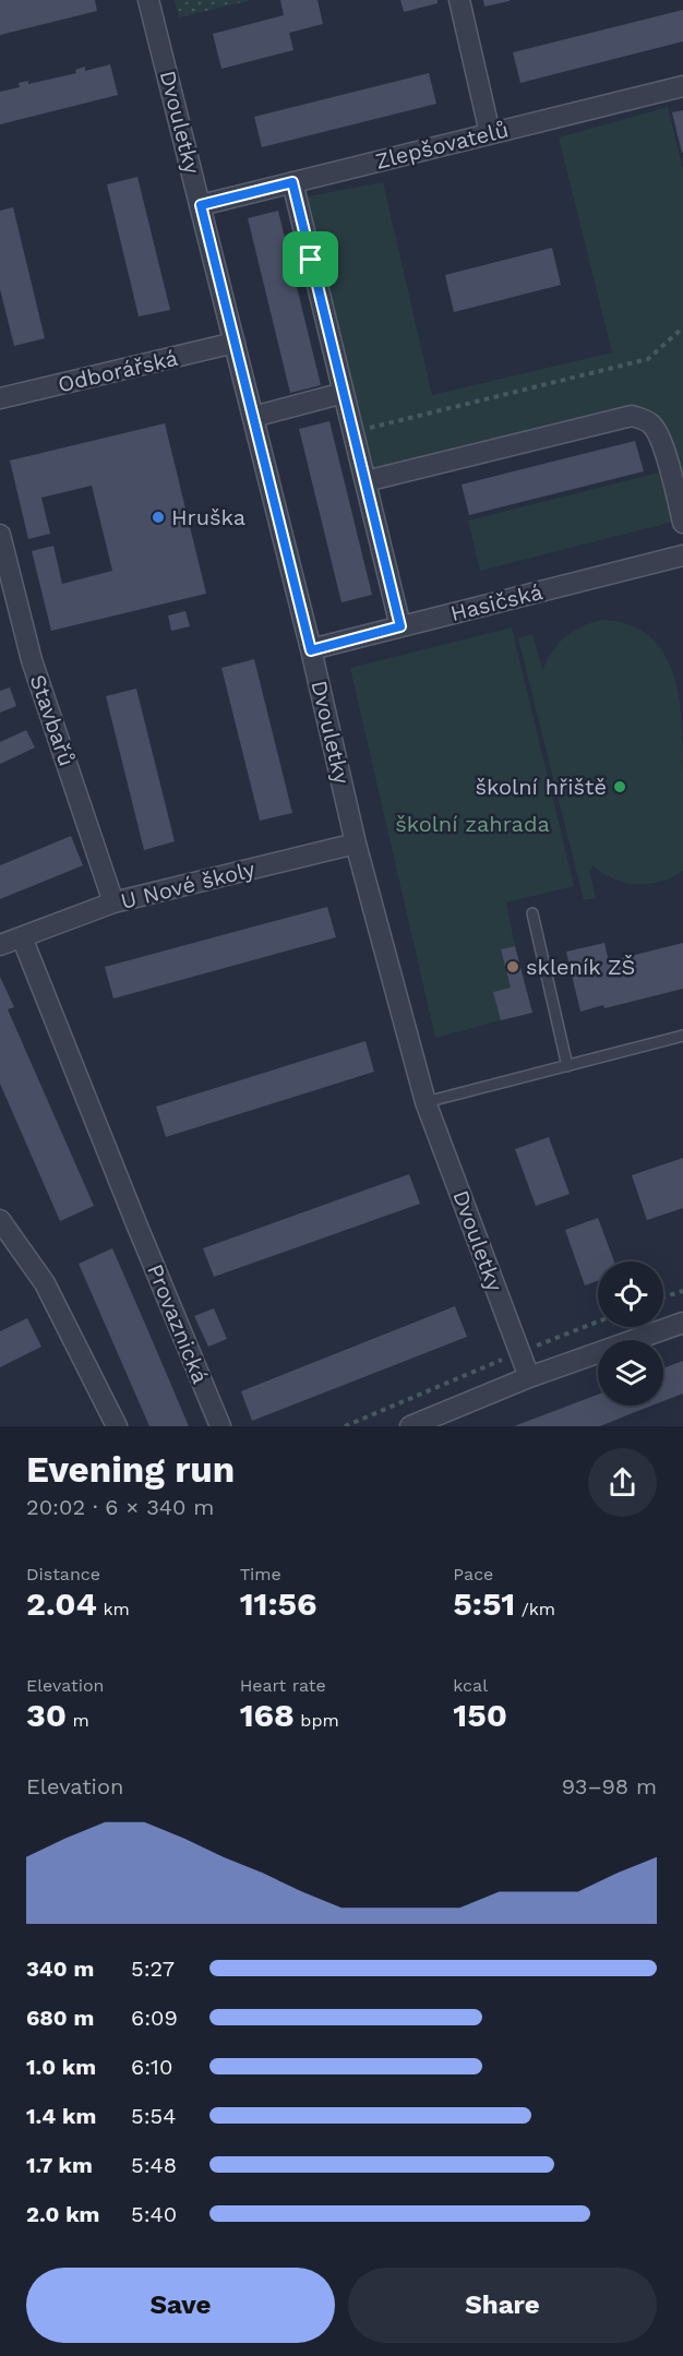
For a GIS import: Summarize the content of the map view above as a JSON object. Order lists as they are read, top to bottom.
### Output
{
  "streets": {
    "street": [
      "Dvouletky",
      "Zlepšovatelů",
      "Odborářská",
      "Hasičská",
      "Stavbařů",
      "U Nové školy",
      "Provaznická"
    ]
  },
  "crossings": [
    ["Dvouletky", "Zlepšovatelů"],
    ["Dvouletky", "Odborářská"],
    ["Dvouletky", "Hasičská"],
    ["Dvouletky", "U Nové školy"],
    ["Stavbařů", "U Nové školy"],
    ["U Nové školy", "Provaznická"]
  ],
  "parks": ["školní zahrada"],
  "places": ["Hruška", "školní hřiště", "skleník ZŠ"],
  "page": {
    "heading": ["Evening run", "20:02 · 6 × 340 m"],
    "stats": [
      ["Distance", "2.04 km"],
      ["Time", "11:56"],
      ["Pace", "5:51 /km"],
      ["Elevation", "30 m"],
      ["Heart rate", "168 bpm"],
      ["kcal", "150"]
    ],
    "chart": ["Elevation", "93–98 m"],
    "list": [
      {
        "name": "340 m",
        "note": "5:27"
      },
      {
        "name": "680 m",
        "note": "6:09"
      },
      {
        "name": "1.0 km",
        "note": "6:10"
      },
      {
        "name": "1.4 km",
        "note": "5:54"
      },
      {
        "name": "1.7 km",
        "note": "5:48"
      },
      {
        "name": "2.0 km",
        "note": "5:40"
      }
    ],
    "buttons": ["Save", "Share"]
  }
}
